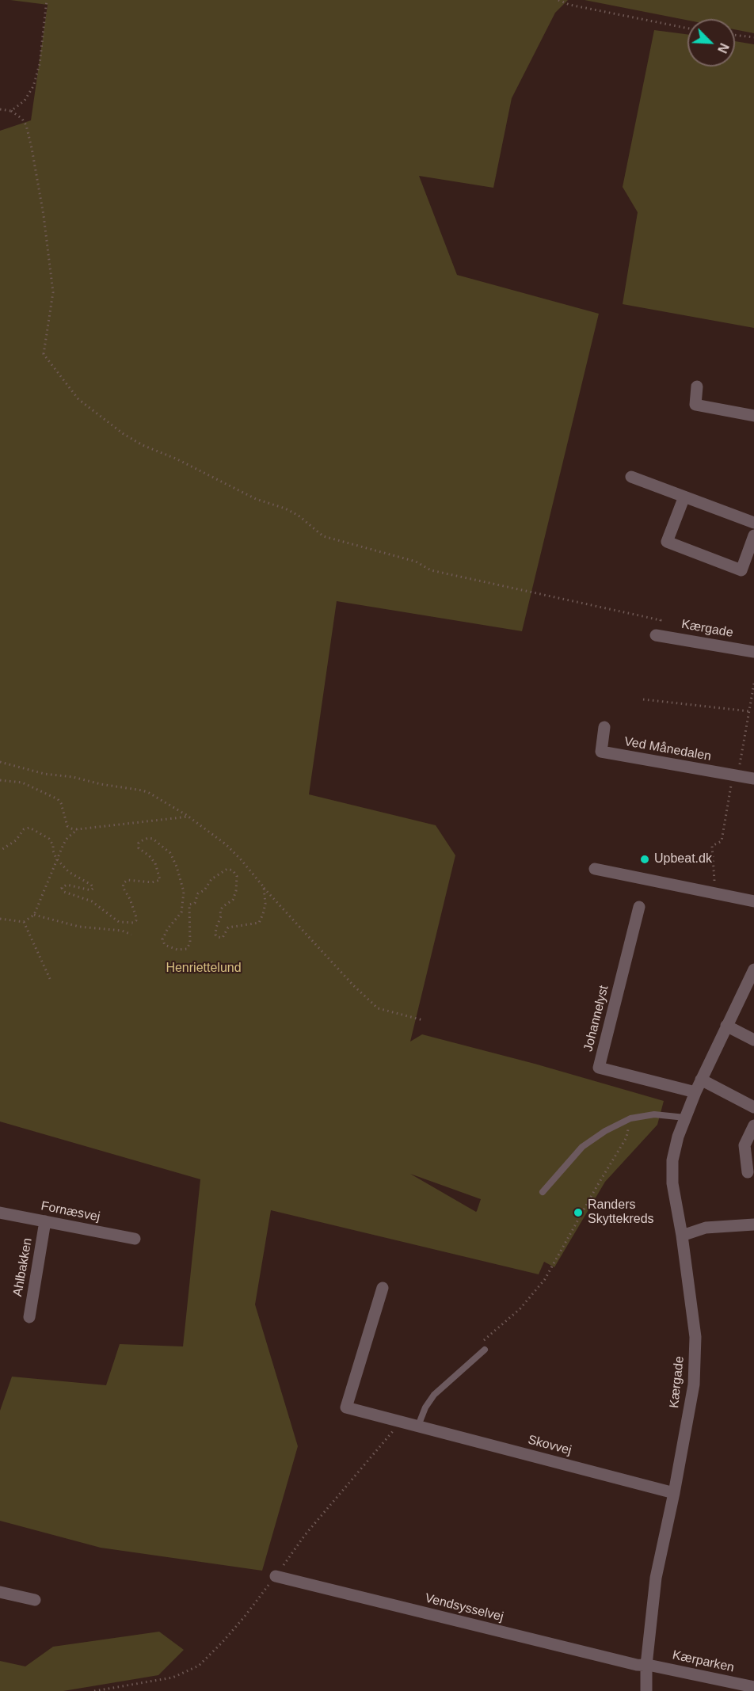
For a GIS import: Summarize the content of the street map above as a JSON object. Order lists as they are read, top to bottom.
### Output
{
  "streets": {
    "street": [
      "Kærgade",
      "Ved Månedalen",
      "Johannelyst",
      "Fornæsvej",
      "Ahlbakken",
      "Skovvej",
      "Vendsysselvej",
      "Kærparken"
    ]
  },
  "crossings": [
    ["Kærgade", "Johannelyst"],
    ["Kærgade", "Skovvej"],
    ["Kærgade", "Vendsysselvej"],
    ["Kærgade", "Kærparken"],
    ["Fornæsvej", "Ahlbakken"],
    ["Vendsysselvej", "Kærparken"]
  ],
  "parks": ["Henriettelund"],
  "places": ["Upbeat.dk", "Randers Skyttekreds"],
  "north": "bottom right"
}
